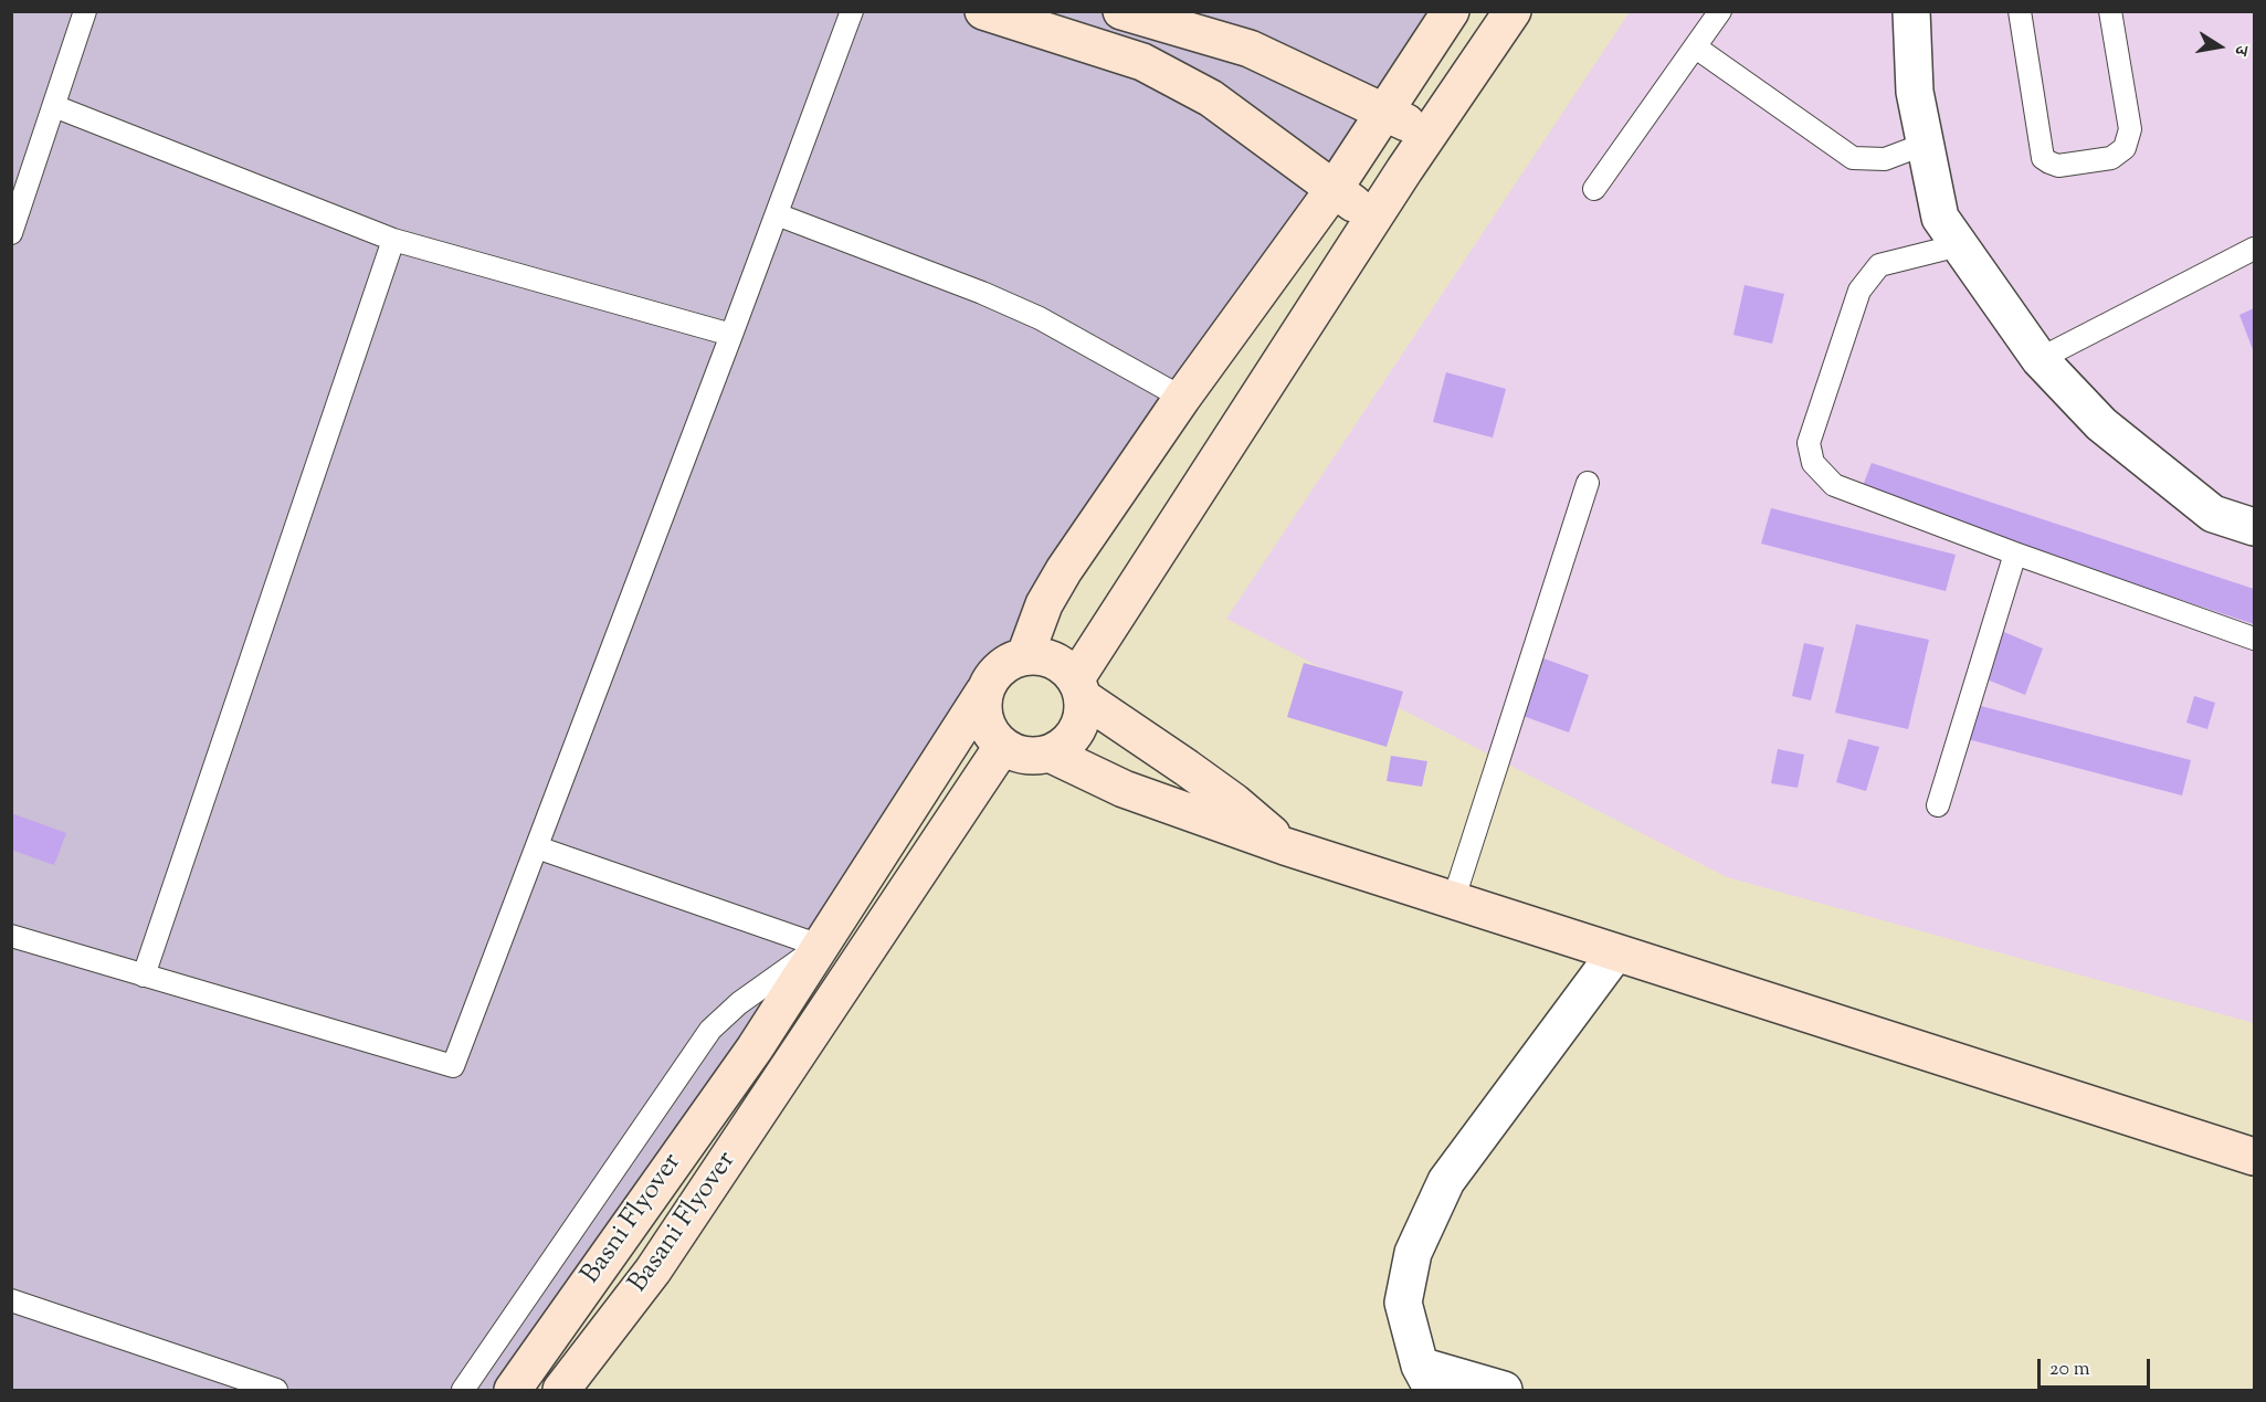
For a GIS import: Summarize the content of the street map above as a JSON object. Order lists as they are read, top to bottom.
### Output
{
  "streets": {
    "main road": ["Basni Flyover", "Basani Flyover"]
  },
  "scale_bar": "20 m",
  "north": "right"
}
